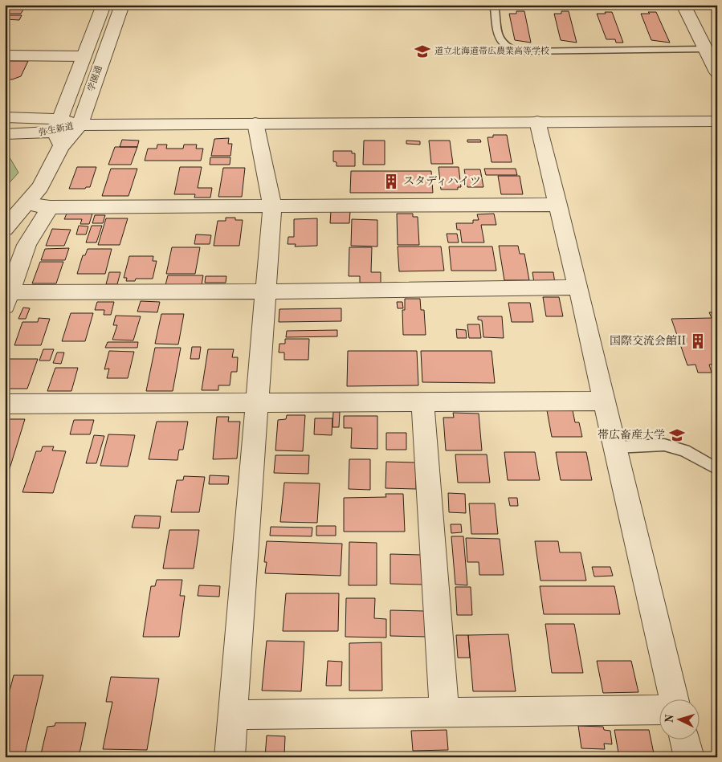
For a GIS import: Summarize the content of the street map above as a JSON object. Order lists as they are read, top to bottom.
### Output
{
  "streets": {
    "street": ["学園通", "弥生新道"]
  },
  "crossings": [
    ["学園通", "弥生新道"]
  ],
  "places": {
    "school or university": ["道立北海道帯広農業高等学校", "帯広畜産大学"],
    "building": ["スタディハイツ", "国際交流会館II"]
  },
  "north": "left"
}
